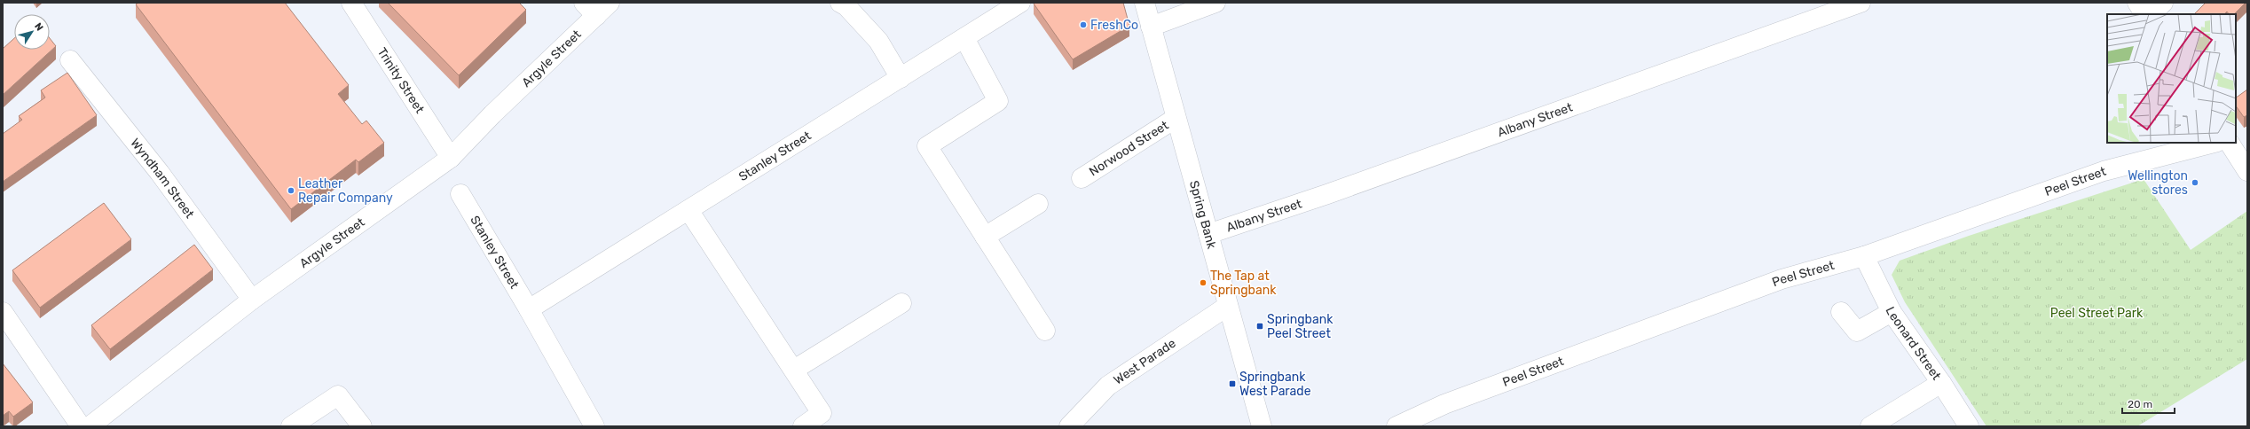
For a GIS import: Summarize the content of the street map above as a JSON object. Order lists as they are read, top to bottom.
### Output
{
  "streets": {
    "street": [
      "Argyle Street",
      "Trinity Street",
      "Albany Street",
      "Norwood Street",
      "Stanley Street",
      "Wyndham Street",
      "Peel Street",
      "Spring Bank",
      "Leonard Street",
      "West Parade"
    ]
  },
  "crossings": [
    ["Argyle Street", "Trinity Street"],
    ["Argyle Street", "Wyndham Street"],
    ["Albany Street", "Spring Bank"],
    ["Norwood Street", "Spring Bank"],
    ["Peel Street", "Leonard Street"],
    ["Spring Bank", "West Parade"]
  ],
  "parks": ["Peel Street Park"],
  "places": {
    "other": [
      "FreshCo",
      "Wellington stores",
      "Leather Repair Company",
      "The Tap at Springbank"
    ],
    "transit": ["Springbank Peel Street", "Springbank West Parade"]
  },
  "scale_bar": "20 m",
  "north": "top right"
}
